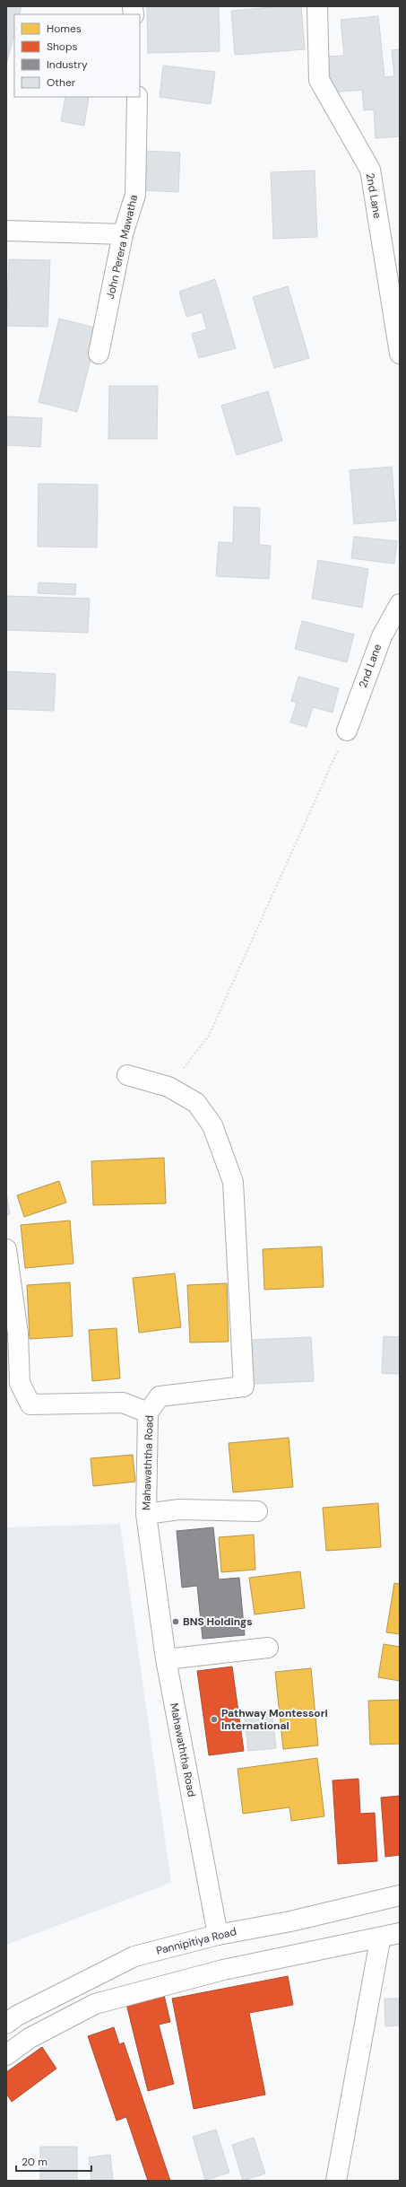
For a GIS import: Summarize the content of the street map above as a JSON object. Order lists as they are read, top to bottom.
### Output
{
  "streets": {
    "street": [
      "2nd Lane",
      "John Perera Mawatha",
      "Mahawaththa Road",
      "Pannipitiya Road"
    ]
  },
  "crossings": [
    ["Mahawaththa Road", "Pannipitiya Road"]
  ],
  "places": ["BNS Holdings", "Pathway Montessori International"],
  "legend": [
    "Homes",
    "Shops",
    "Industry",
    "Other"
  ],
  "scale_bar": "20 m"
}
